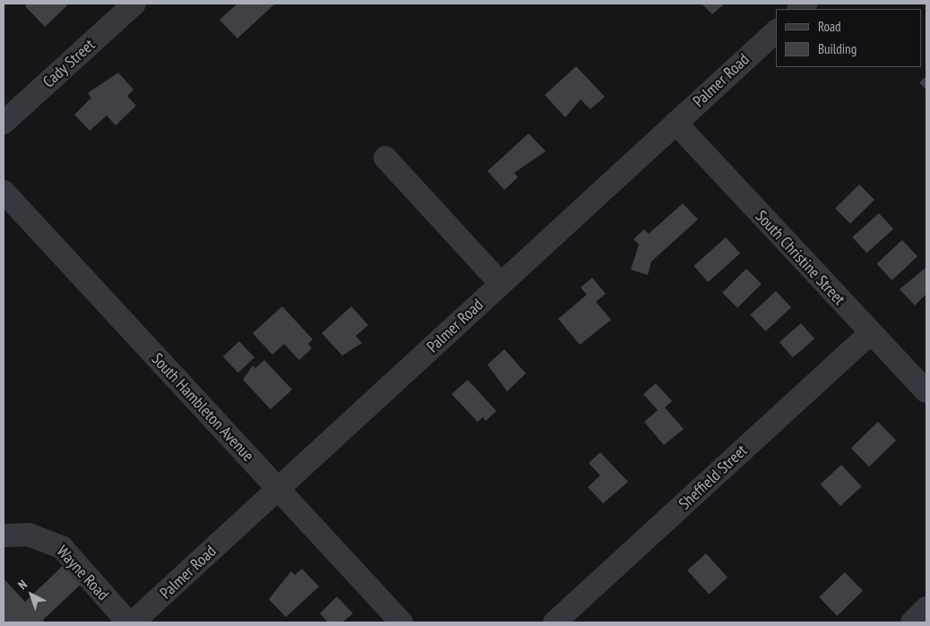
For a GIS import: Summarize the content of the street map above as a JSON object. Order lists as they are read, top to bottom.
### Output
{
  "streets": {
    "street": [
      "Cady Street",
      "Palmer Road",
      "South Christine Street",
      "South Hambleton Avenue",
      "Sheffield Street",
      "Wayne Road"
    ]
  },
  "crossings": [
    ["Palmer Road", "South Christine Street"],
    ["Palmer Road", "South Hambleton Avenue"],
    ["South Christine Street", "Sheffield Street"]
  ],
  "legend": ["Road", "Building"],
  "north": "top left"
}
